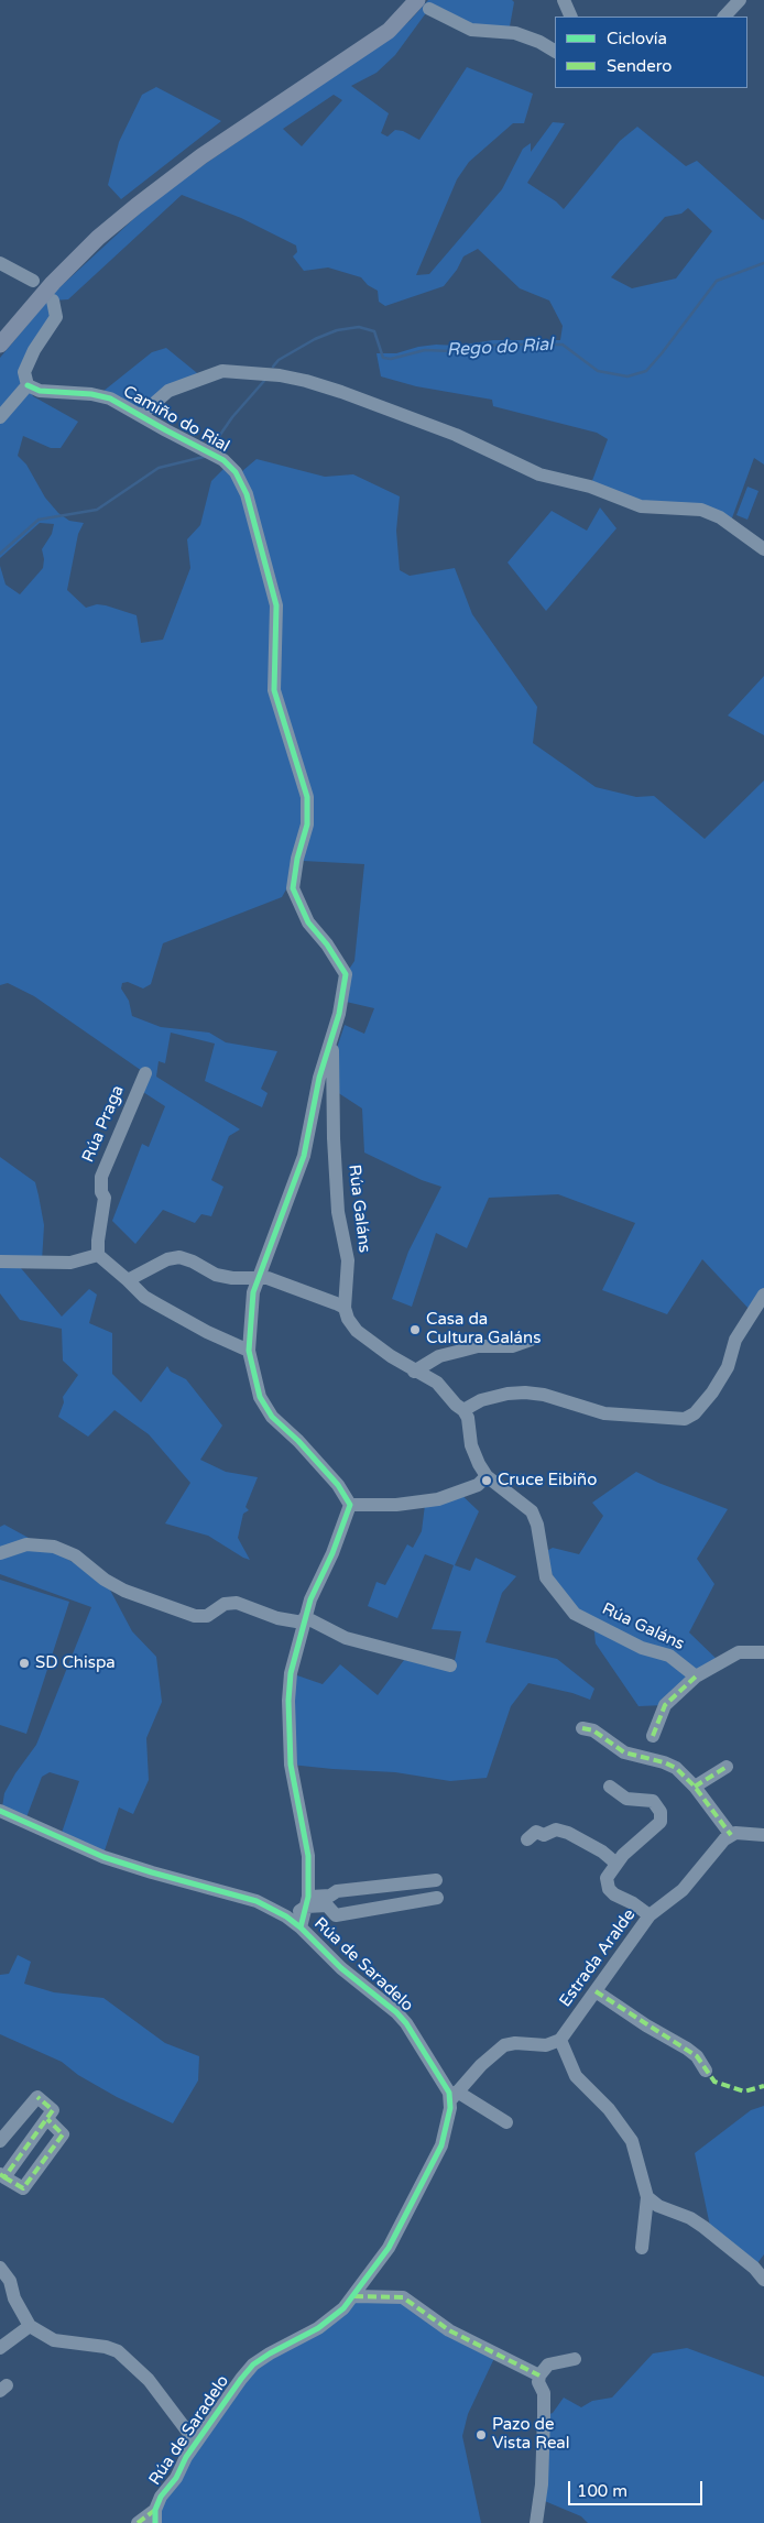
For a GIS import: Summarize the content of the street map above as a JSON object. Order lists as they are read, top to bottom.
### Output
{
  "streets": {
    "street": [
      "Camiño do Rial",
      "Rúa Praga",
      "Rúa Galáns",
      "Estrada Aralde",
      "Rúa de Saradelo"
    ]
  },
  "crossings": [
    ["Camiño do Rial", "Rúa Galáns"]
  ],
  "water": ["Rego do Rial"],
  "places": [
    "Casa da Cultura Galáns",
    "Cruce Eibiño",
    "SD Chispa",
    "Pazo de Vista Real"
  ],
  "legend": ["Ciclovía", "Sendero"],
  "scale_bar": "100 m"
}
